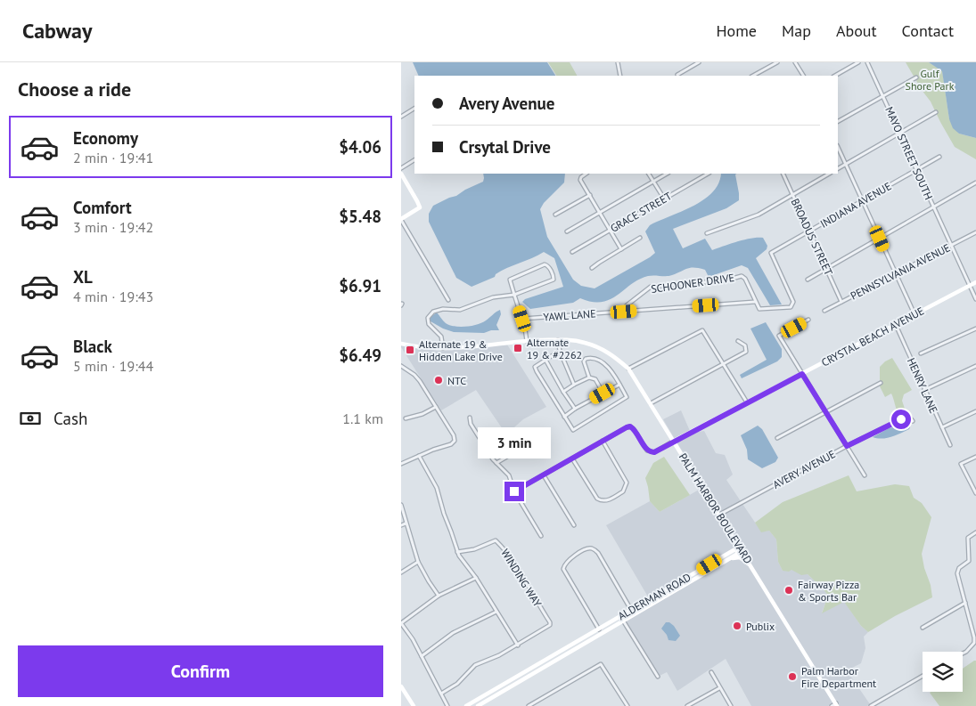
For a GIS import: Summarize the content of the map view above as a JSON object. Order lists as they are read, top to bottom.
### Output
{
  "streets": {
    "main road": ["CRYSTAL BEACH AVENUE", "PALM HARBOR BOULEVARD", "ALDERMAN ROAD"],
    "street": [
      "MAYO STREET SOUTH",
      "INDIANA AVENUE",
      "GRACE STREET",
      "BROADUS STREET",
      "PENNSYLVANIA AVENUE",
      "SCHOONER DRIVE",
      "YAWL LANE",
      "HENRY LANE",
      "AVERY AVENUE",
      "WINDING WAY"
    ]
  },
  "crossings": [
    ["MAYO STREET SOUTH", "INDIANA AVENUE"],
    ["MAYO STREET SOUTH", "PENNSYLVANIA AVENUE"],
    ["MAYO STREET SOUTH", "CRYSTAL BEACH AVENUE"],
    ["INDIANA AVENUE", "BROADUS STREET"],
    ["INDIANA AVENUE", "YAWL LANE"],
    ["BROADUS STREET", "PENNSYLVANIA AVENUE"],
    ["SCHOONER DRIVE", "YAWL LANE"],
    ["CRYSTAL BEACH AVENUE", "HENRY LANE"],
    ["CRYSTAL BEACH AVENUE", "PALM HARBOR BOULEVARD"],
    ["AVERY AVENUE", "PALM HARBOR BOULEVARD"],
    ["PALM HARBOR BOULEVARD", "ALDERMAN ROAD"]
  ],
  "parks": ["Gulf Shore Park"],
  "places": {
    "transit": ["Alternate 19 & #2262", "Alternate 19 & Hidden Lake Drive"],
    "other": [
      "NTC",
      "Fairway Pizza & Sports Bar",
      "Publix",
      "Palm Harbor Fire Department"
    ]
  },
  "page": {
    "header": "Cabway",
    "nav": [
      "Home",
      "Map",
      "About",
      "Contact"
    ],
    "heading": "Choose a ride",
    "banner": ["Avery Avenue", "Crsytal Drive"],
    "list": [
      {
        "name": "Economy",
        "note": "2 min · 19:41",
        "value": "$4.06"
      },
      {
        "name": "Comfort",
        "note": "3 min · 19:42",
        "value": "$5.48"
      },
      {
        "name": "XL",
        "note": "4 min · 19:43",
        "value": "$6.91"
      },
      {
        "name": "Black",
        "note": "5 min · 19:44",
        "value": "$6.49"
      }
    ],
    "pay": ["Cash", "1.1 km"],
    "bubble": "3 min",
    "buttons": "Confirm"
  }
}
